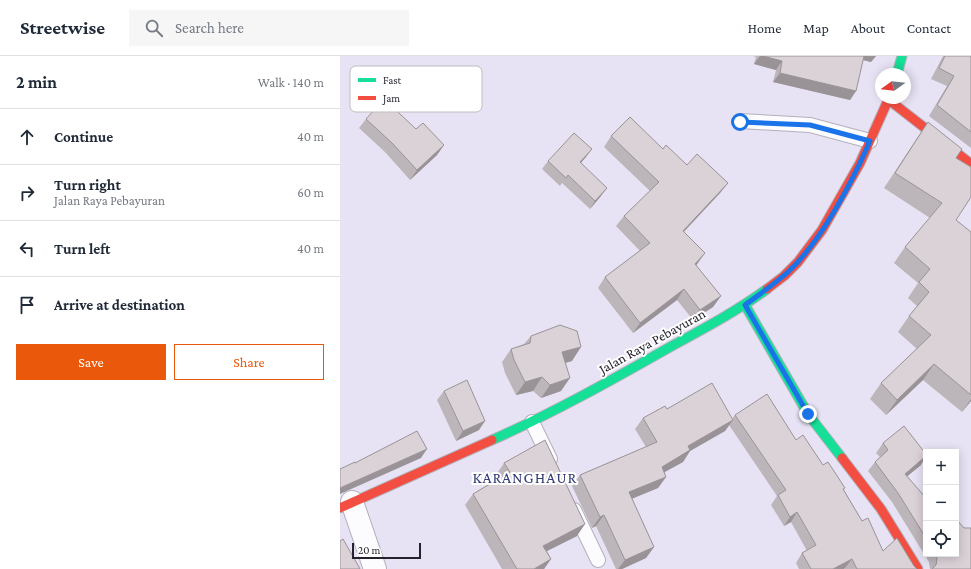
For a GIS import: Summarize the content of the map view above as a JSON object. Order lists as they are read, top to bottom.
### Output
{
  "streets": {
    "main road": ["Jalan Raya Pebayuran"]
  },
  "districts": ["KARANGHAUR"],
  "legend": ["Fast", "Jam"],
  "scale_bar": "20 m",
  "north": "left",
  "page": {
    "header": "Streetwise",
    "search": "Search here",
    "nav": [
      "Home",
      "Map",
      "About",
      "Contact"
    ],
    "heading": ["2 min", "Walk · 140 m"],
    "list": [
      ["Continue", "40 m"],
      ["Turn right", "Jalan Raya Pebayuran", "60 m"],
      ["Turn left", "40 m"],
      "Arrive at destination"
    ],
    "buttons": ["Save", "Share"],
    "map_buttons": ["+", "−"],
    "scale": "20 m"
  }
}
